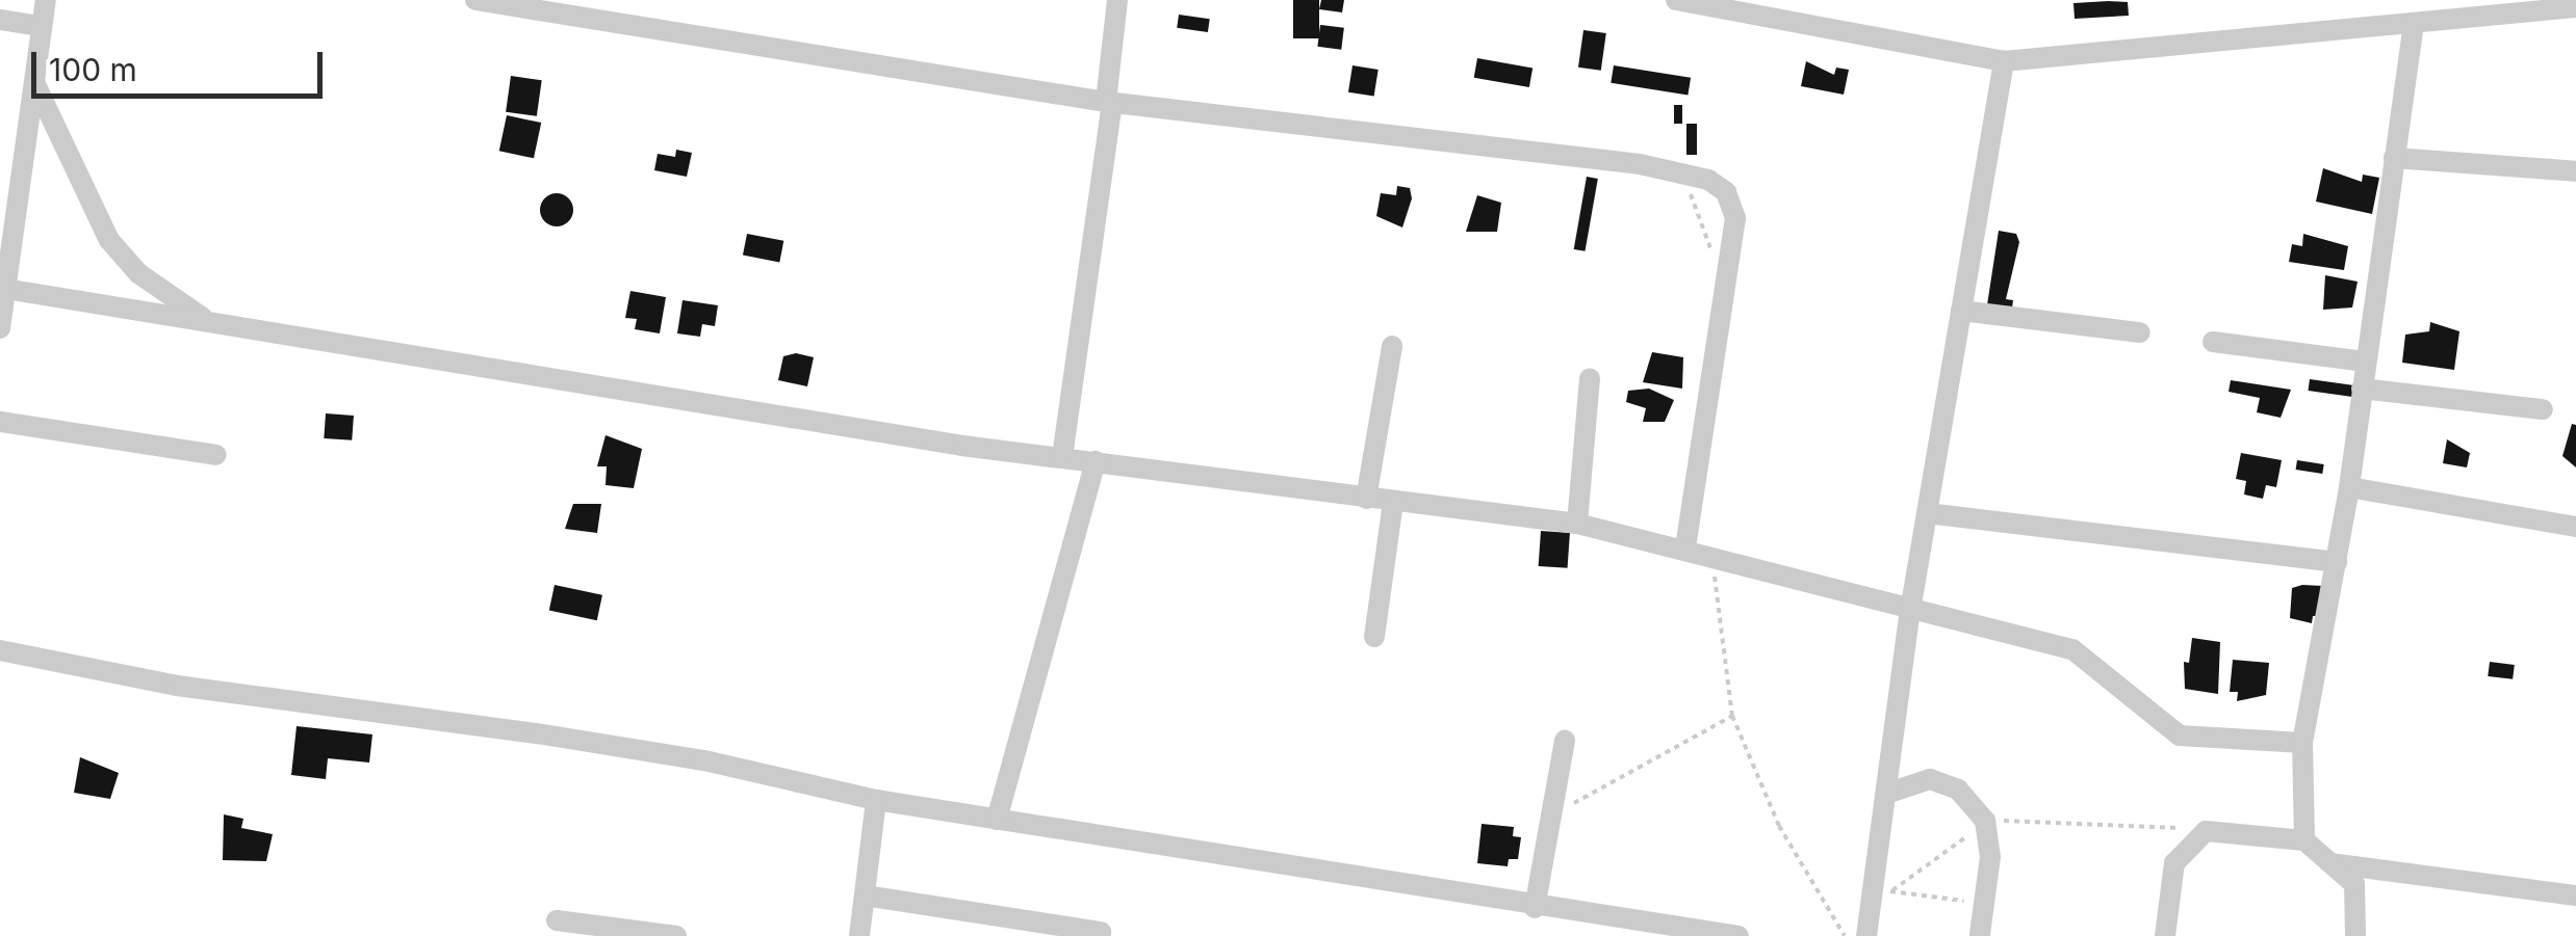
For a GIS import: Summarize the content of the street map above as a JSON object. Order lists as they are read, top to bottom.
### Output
{
  "scale_bar": "100 m"
}
